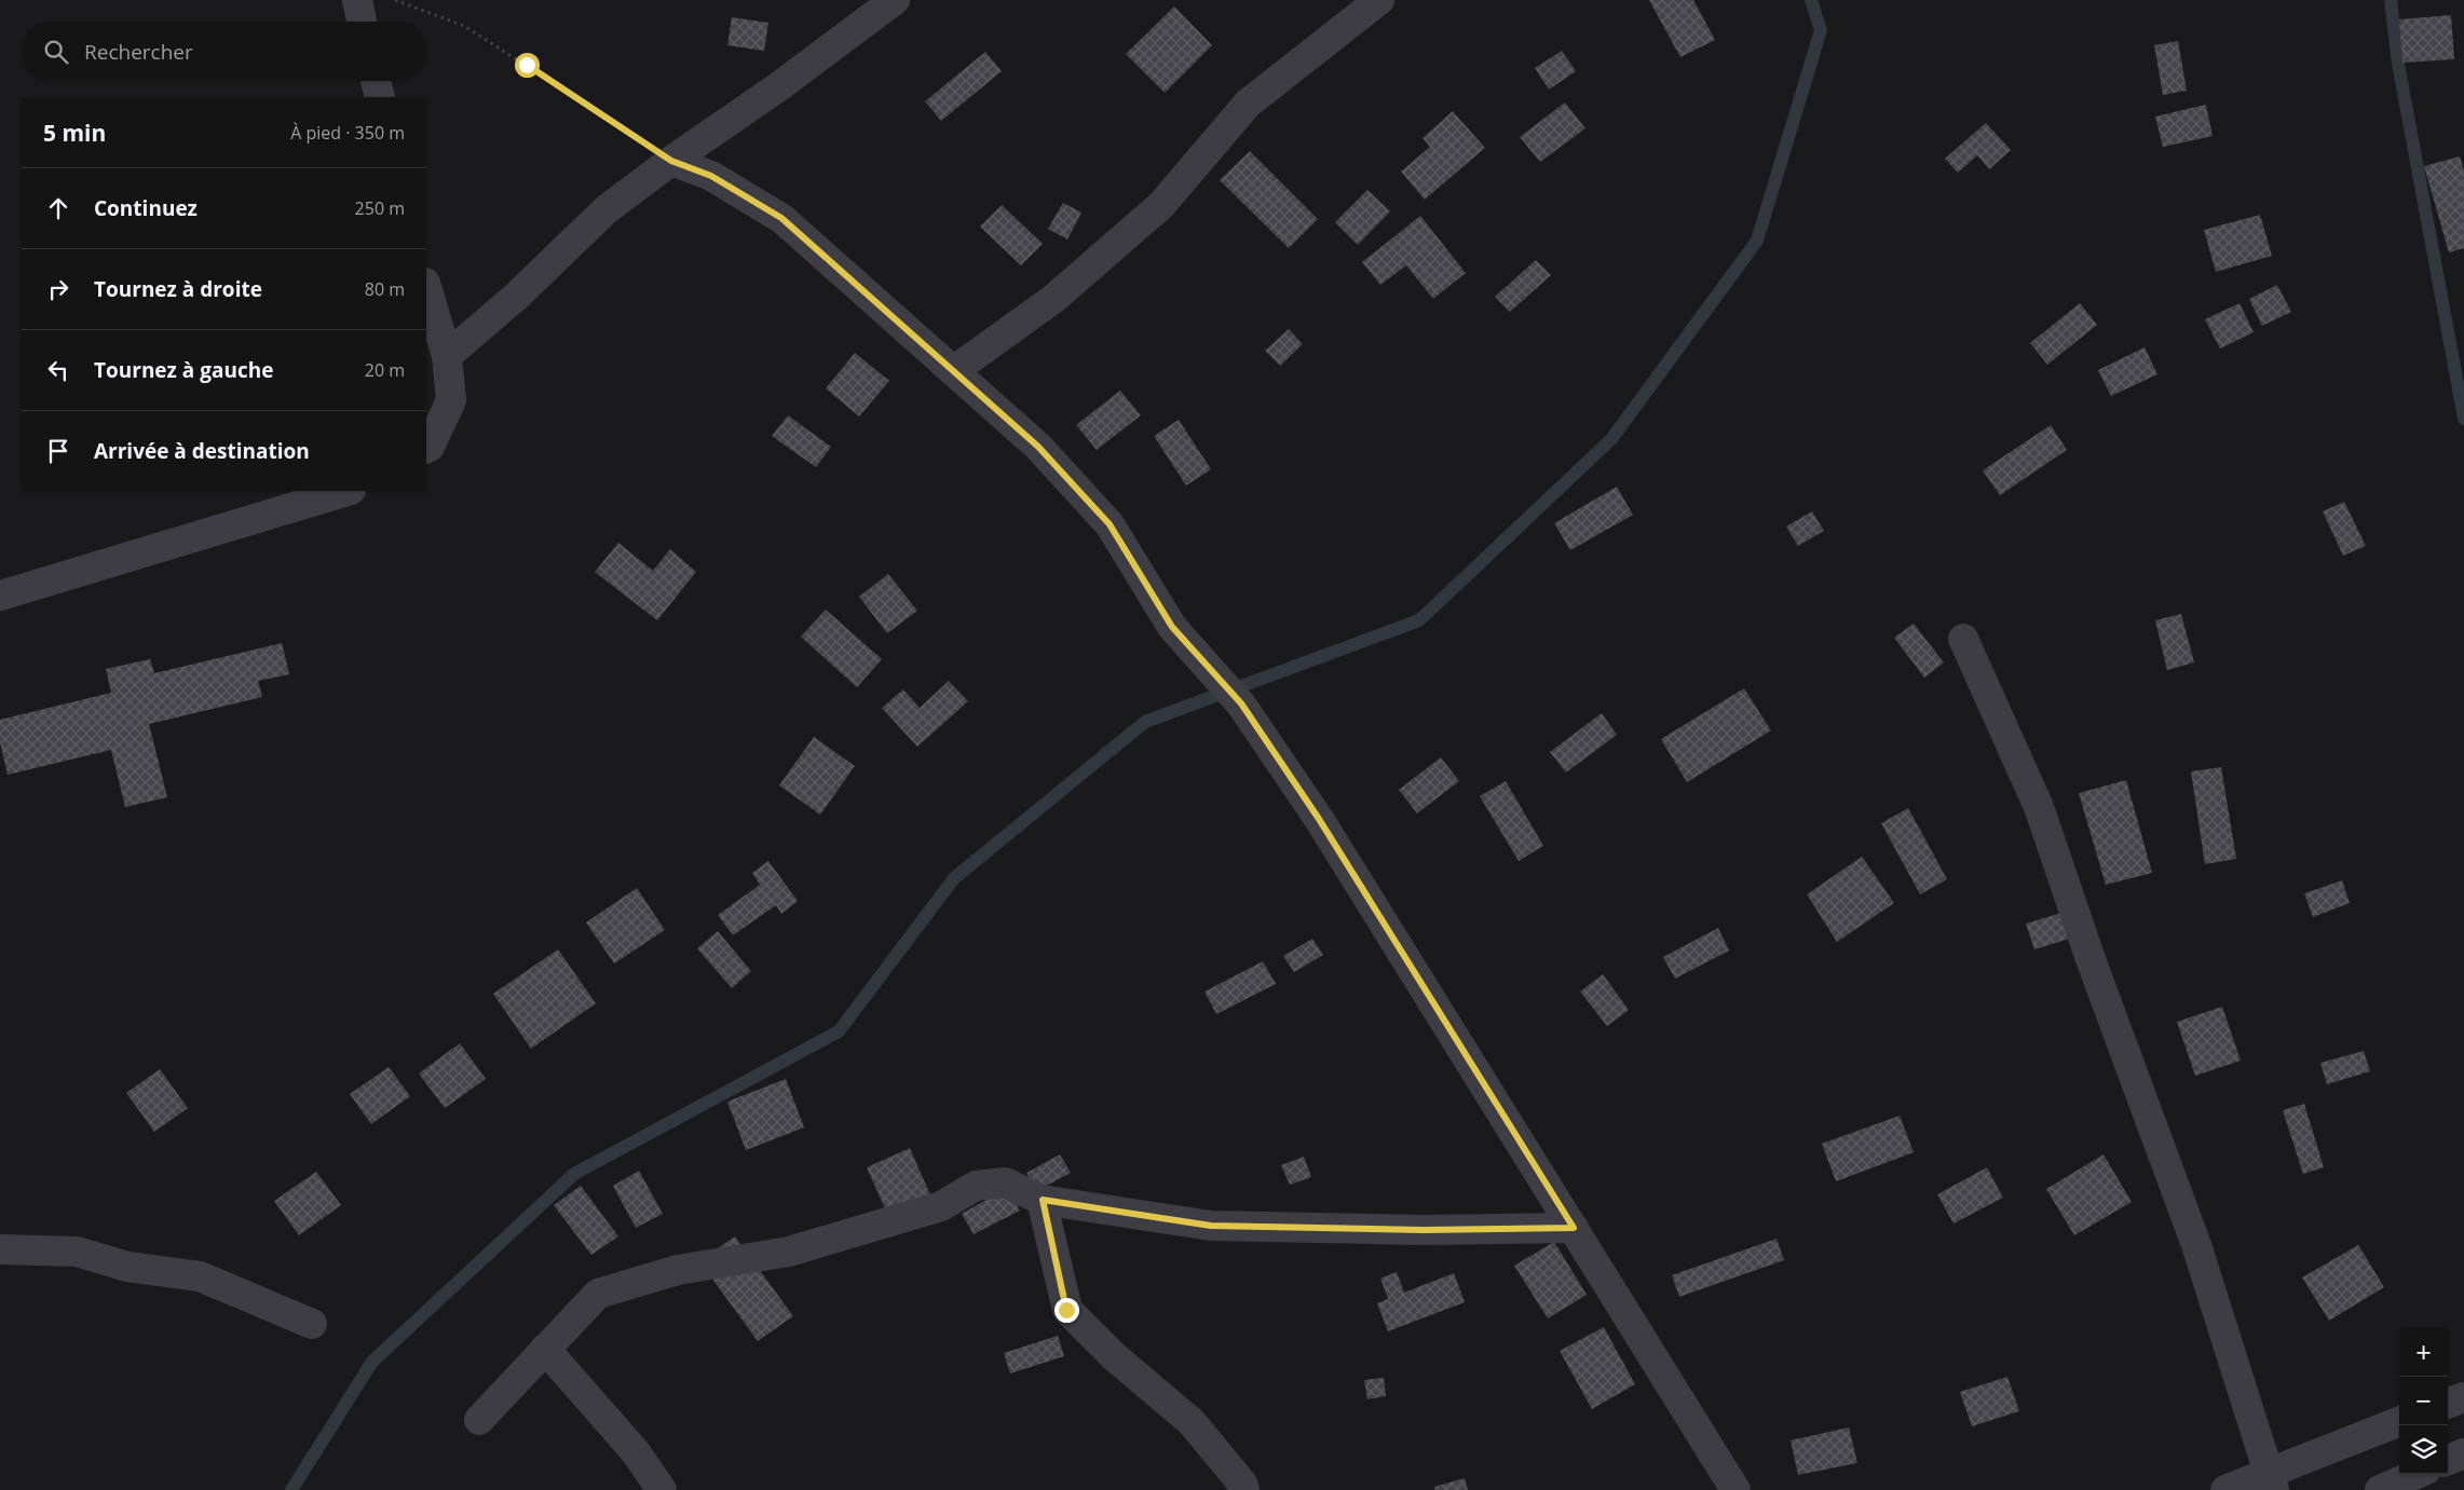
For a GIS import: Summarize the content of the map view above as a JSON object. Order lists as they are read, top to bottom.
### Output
{
  "page": {
    "search": "Rechercher",
    "heading": ["5 min", "À pied · 350 m"],
    "list": [
      ["Continuez", "250 m"],
      ["Tournez à droite", "80 m"],
      ["Tournez à gauche", "20 m"],
      "Arrivée à destination"
    ],
    "map_buttons": ["+", "−"]
  }
}
